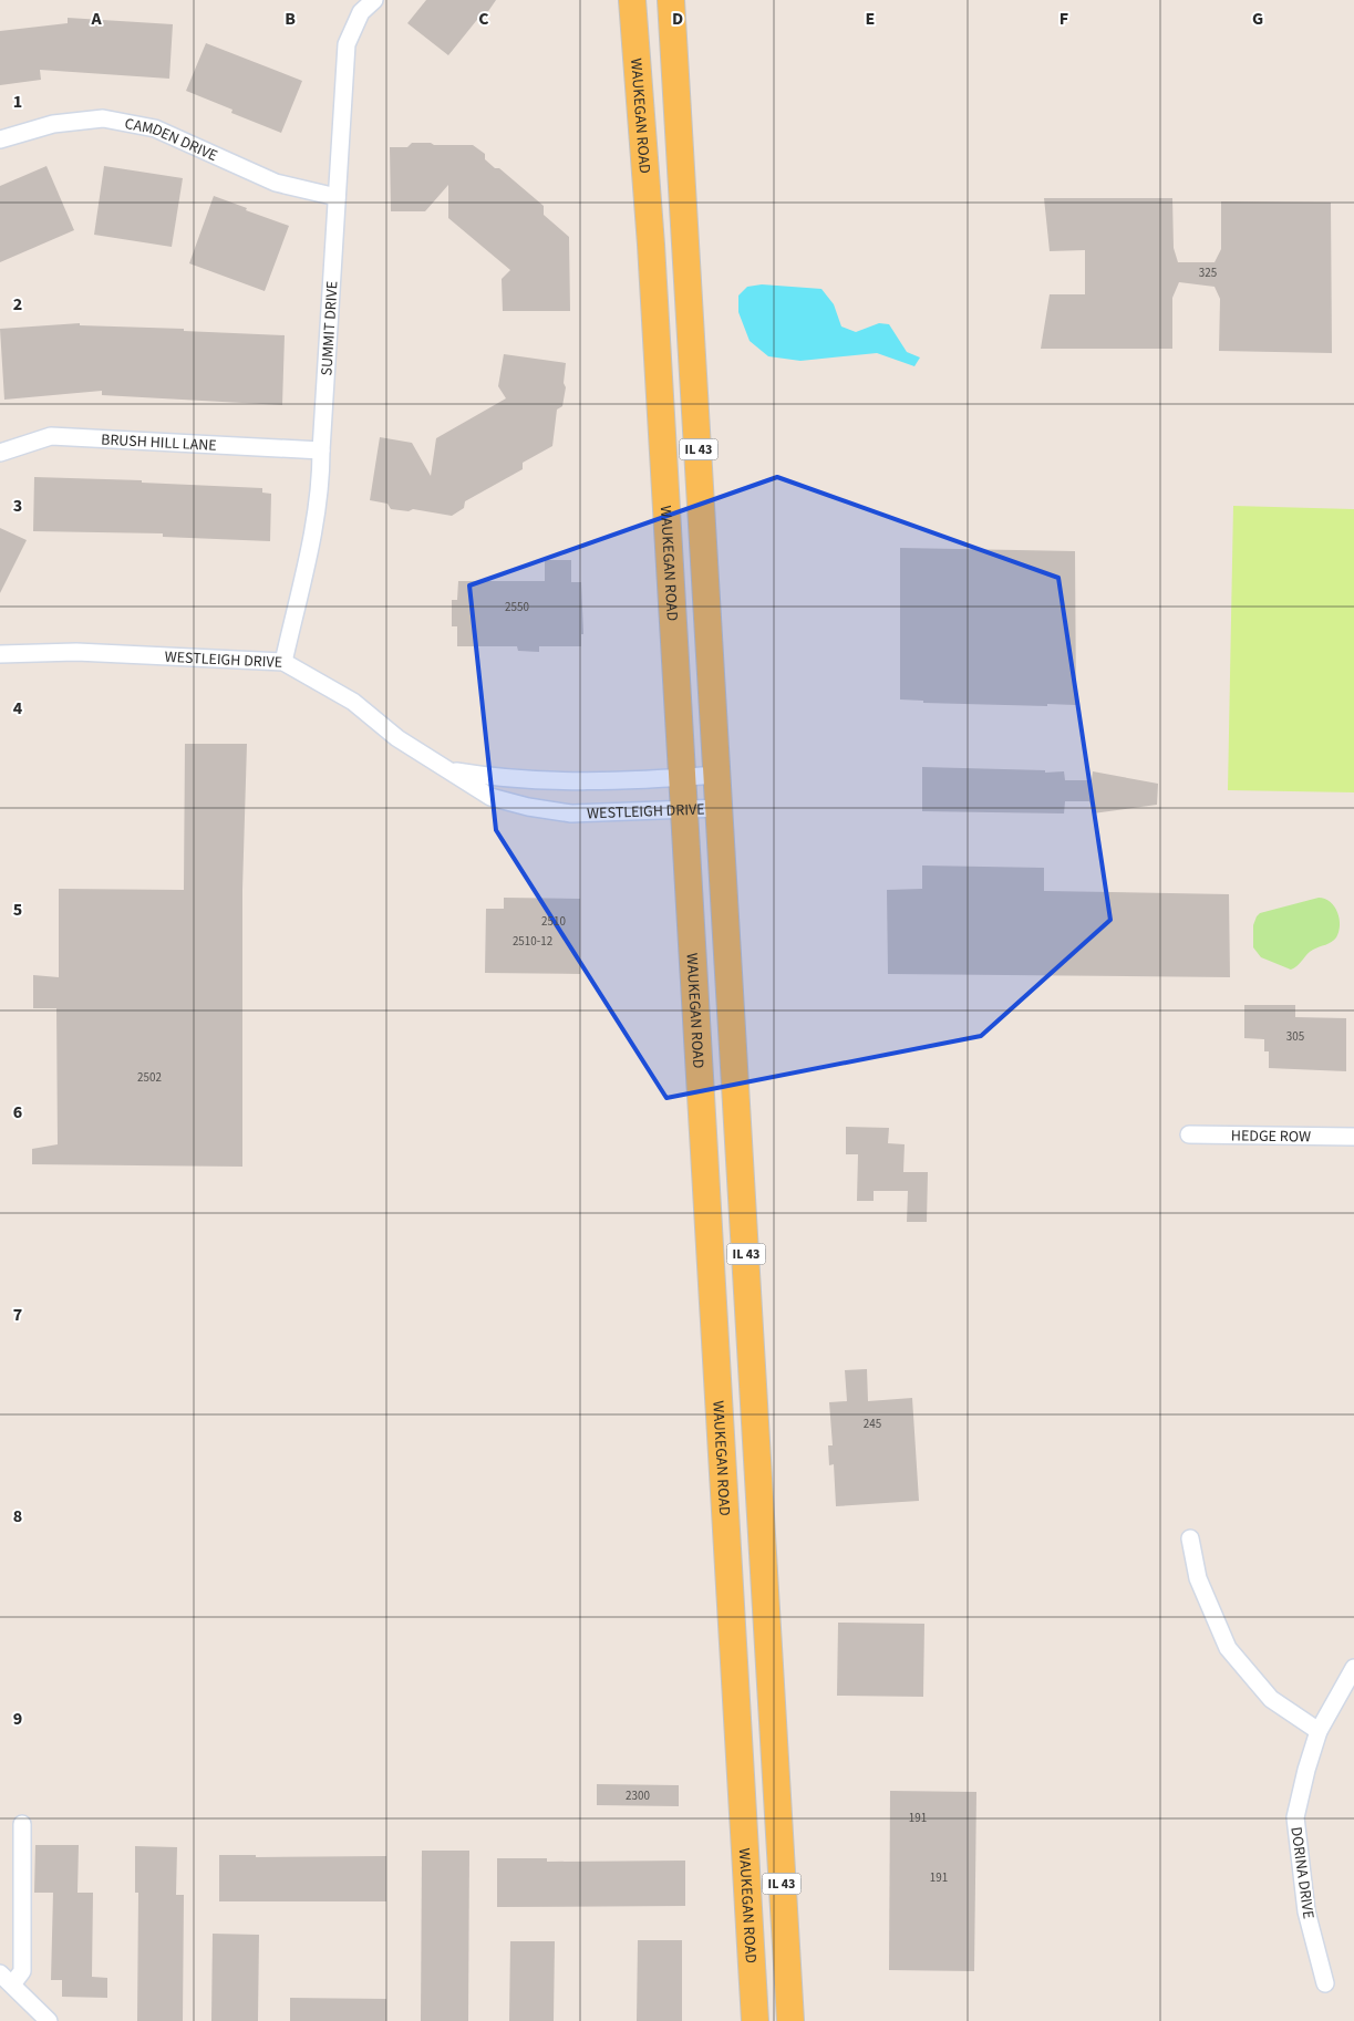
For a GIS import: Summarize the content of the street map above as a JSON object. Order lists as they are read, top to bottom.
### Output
{
  "streets": {
    "main road": ["WAUKEGAN ROAD", "IL 43"],
    "street": [
      "CAMDEN DRIVE",
      "SUMMIT DRIVE",
      "BRUSH HILL LANE",
      "WESTLEIGH DRIVE",
      "HEDGE ROW",
      "DORINA DRIVE"
    ]
  },
  "crossings": [
    ["WAUKEGAN ROAD", "WESTLEIGH DRIVE"],
    ["CAMDEN DRIVE", "SUMMIT DRIVE"],
    ["SUMMIT DRIVE", "BRUSH HILL LANE"],
    ["SUMMIT DRIVE", "WESTLEIGH DRIVE"],
    ["IL 43", "WESTLEIGH DRIVE"]
  ],
  "house_numbers": [
    "325",
    "2550",
    "2510",
    "2510-12",
    "305",
    "2502",
    "245",
    "2300",
    "191",
    "191"
  ],
  "grid": {
    "columns": [
      "A",
      "B",
      "C",
      "D",
      "E",
      "F",
      "G"
    ],
    "rows": [
      "1",
      "2",
      "3",
      "4",
      "5",
      "6",
      "7",
      "8",
      "9"
    ]
  }
}
